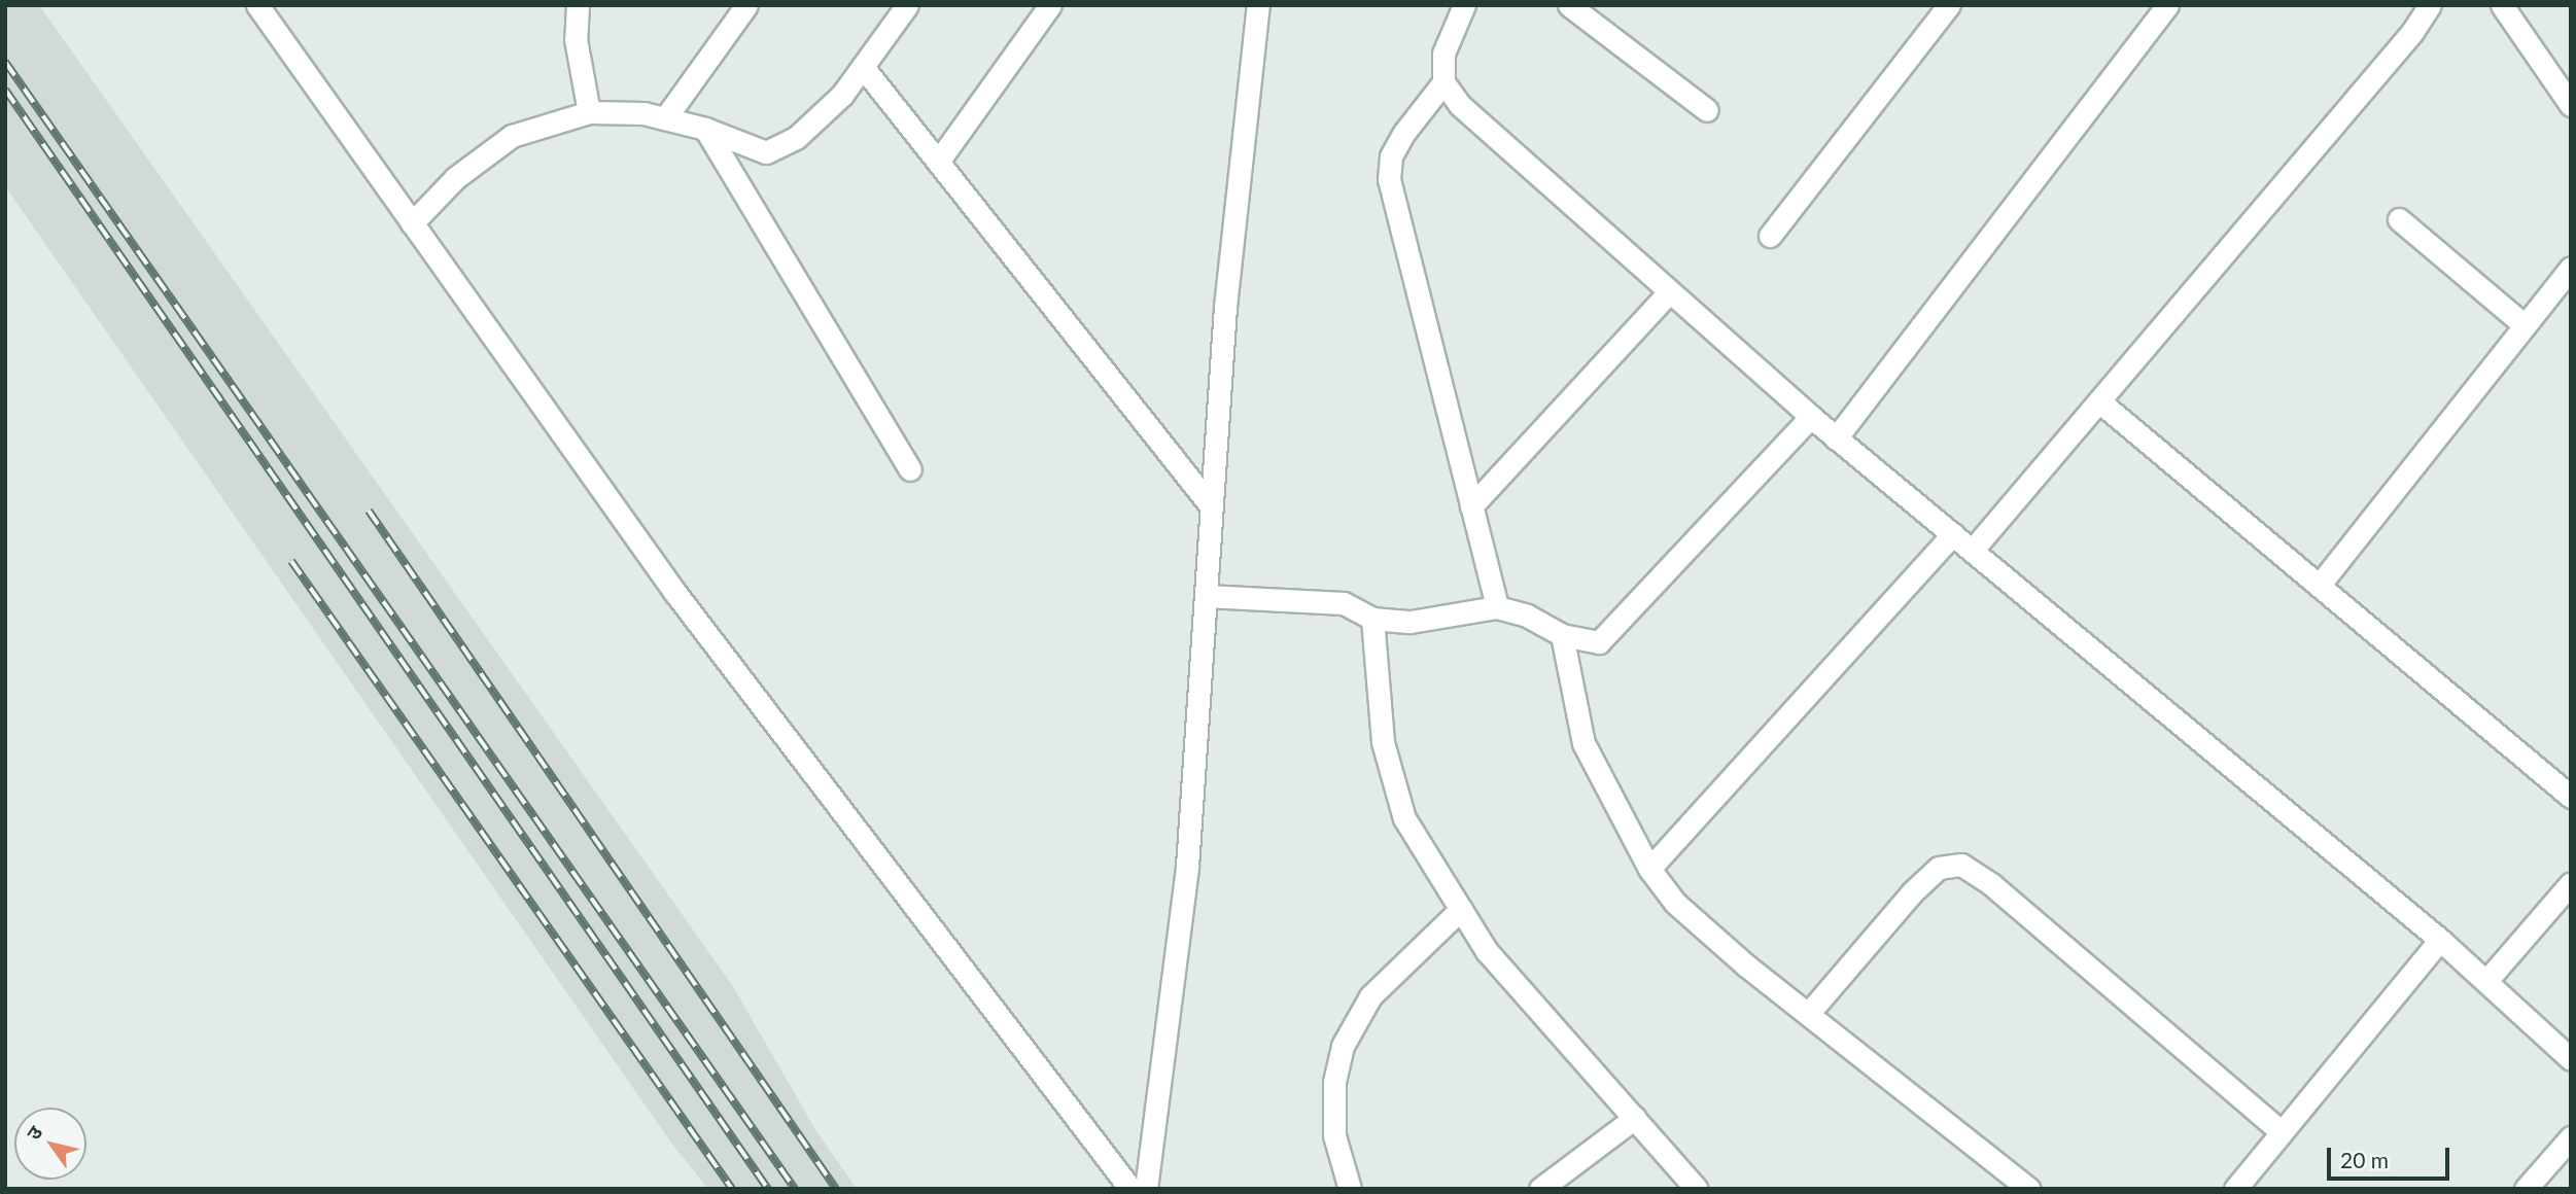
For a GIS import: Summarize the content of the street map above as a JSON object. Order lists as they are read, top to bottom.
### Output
{
  "scale_bar": "20 m",
  "north": "top left"
}
